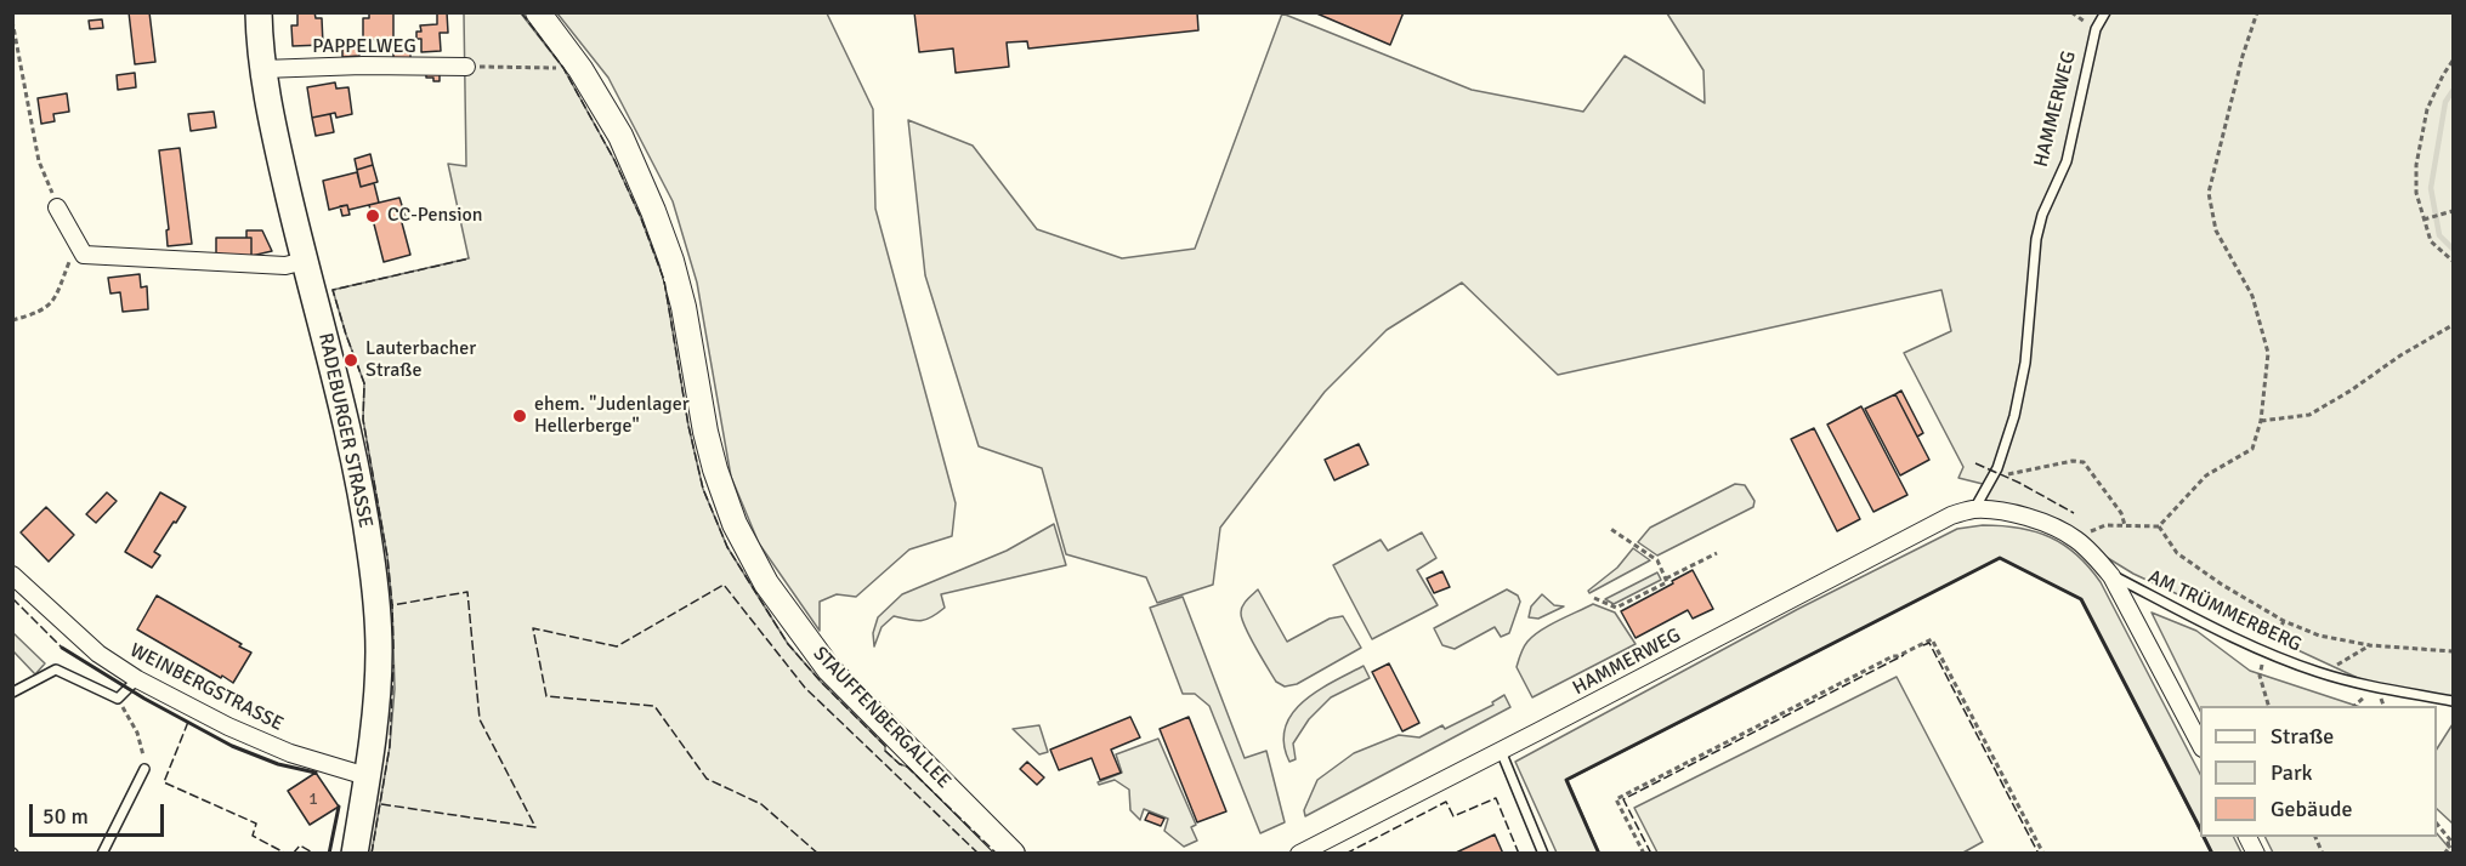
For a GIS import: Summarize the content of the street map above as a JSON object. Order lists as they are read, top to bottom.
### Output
{
  "streets": {
    "main road": ["RADEBURGER STRASSE", "STAUFFENBERGALLEE"],
    "street": ["PAPPELWEG", "HAMMERWEG", "WEINBERGSTRASSE"],
    "lane": ["AM TRÜMMERBERG"]
  },
  "crossings": [
    ["PAPPELWEG", "RADEBURGER STRASSE"],
    ["HAMMERWEG", "AM TRÜMMERBERG"],
    ["RADEBURGER STRASSE", "WEINBERGSTRASSE"]
  ],
  "places": ["CC-Pension", "Lauterbacher Straße", "ehem. \"Judenlager Hellerberge\""],
  "house_numbers": ["1"],
  "legend": ["Straße", "Park", "Gebäude"],
  "scale_bar": "50 m"
}
